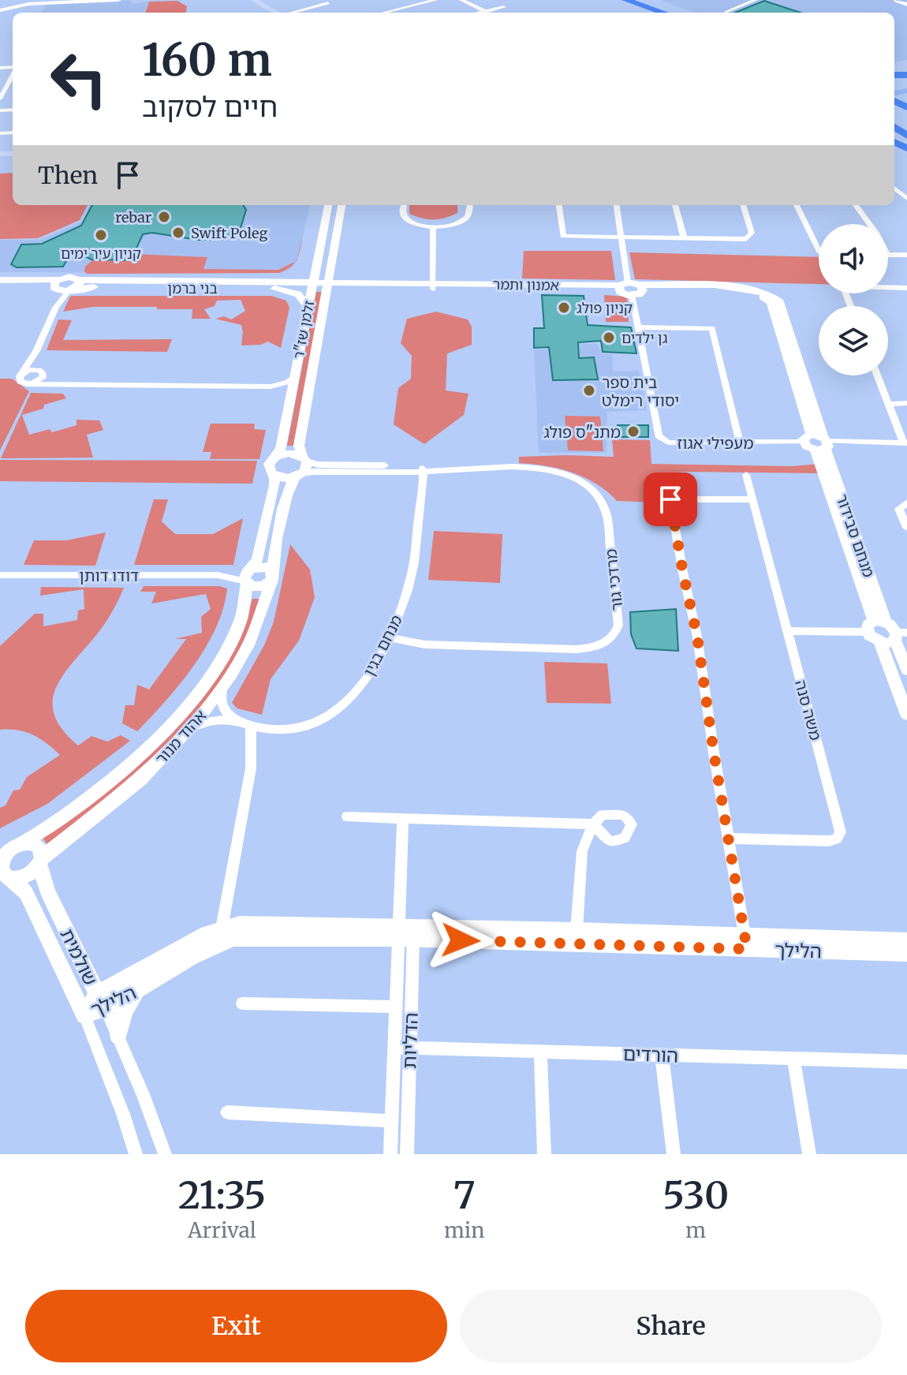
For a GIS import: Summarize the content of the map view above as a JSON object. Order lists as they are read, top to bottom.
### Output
{
  "streets": {
    "street": [
      "אמנון ותמר",
      "בני ברמן",
      "זלמן שז\"ר",
      "מעפילי אגוז",
      "מנחם סבידור",
      "דודו דותן",
      "מרדכי גור",
      "מנחם בגין",
      "משה סנה",
      "אהוד מנור",
      "הלילך",
      "שולמית",
      "הדליות",
      "הורדים"
    ]
  },
  "crossings": [
    ["אמנון ותמר", "בני ברמן"],
    ["אמנון ותמר", "זלמן שז\"ר"],
    ["בני ברמן", "זלמן שז\"ר"],
    ["זלמן שז\"ר", "מרדכי גור"],
    ["דודו דותן", "אהוד מנור"],
    ["מרדכי גור", "מנחם בגין"],
    ["מנחם בגין", "אהוד מנור"],
    ["אהוד מנור", "שולמית"],
    ["הלילך", "שולמית"],
    ["הלילך", "הדליות"],
    ["הדליות", "הורדים"]
  ],
  "places": [
    "rebar",
    "Swift Poleg",
    "קניון עיר ימים",
    "קניון פולג",
    "גן ילדים",
    "בית ספר יסודי רימלט",
    "מתנ\"ס פולג"
  ],
  "page": {
    "turn": ["160 m", "חיים לסקוב"],
    "then": "Then",
    "eta": [
      "21:35",
      "Arrival",
      "7",
      "min",
      "530",
      "m"
    ],
    "buttons": ["Exit", "Share"]
  }
}
